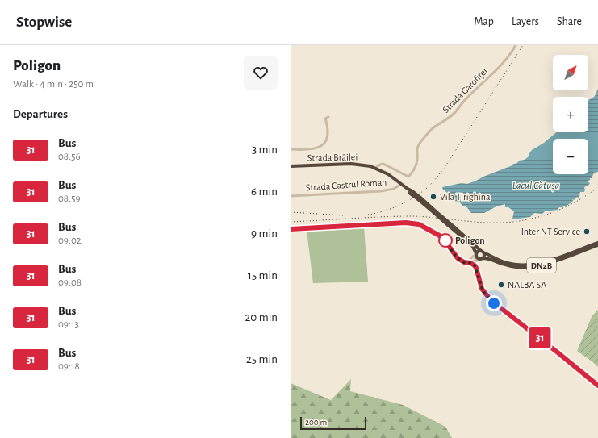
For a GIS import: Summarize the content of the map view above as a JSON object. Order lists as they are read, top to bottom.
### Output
{
  "streets": {
    "highway": ["Strada Brăilei", "DN2B"],
    "street": ["Strada Garofiței", "Strada Castrul Roman"]
  },
  "crossings": [
    ["Strada Garofiței", "Strada Brăilei"],
    ["Strada Brăilei", "Strada Castrul Roman"],
    ["Strada Brăilei", "DN2B"]
  ],
  "water": ["Lacul Cătușa"],
  "places": [
    "Vila Tirighina",
    "Inter NT Service",
    "Poligon",
    "NALBA SA"
  ],
  "lines": ["bus line 31"],
  "scale_bar": "200 m",
  "north": "top right",
  "page": {
    "header": "Stopwise",
    "nav": ["Map", "Layers", "Share"],
    "heading": [
      ["Poligon", "Walk · 4 min · 250 m"],
      "Departures"
    ],
    "on_map": "31",
    "map_buttons": ["+", "−"],
    "list": [
      {
        "mark": "31",
        "name": "Bus",
        "note": "08:56",
        "value": "3 min"
      },
      {
        "mark": "31",
        "name": "Bus",
        "note": "08:59",
        "value": "6 min"
      },
      {
        "mark": "31",
        "name": "Bus",
        "note": "09:02",
        "value": "9 min"
      },
      {
        "mark": "31",
        "name": "Bus",
        "note": "09:08",
        "value": "15 min"
      },
      {
        "mark": "31",
        "name": "Bus",
        "note": "09:13",
        "value": "20 min"
      },
      {
        "mark": "31",
        "name": "Bus",
        "note": "09:18",
        "value": "25 min"
      }
    ],
    "scale": "200 m"
  }
}
